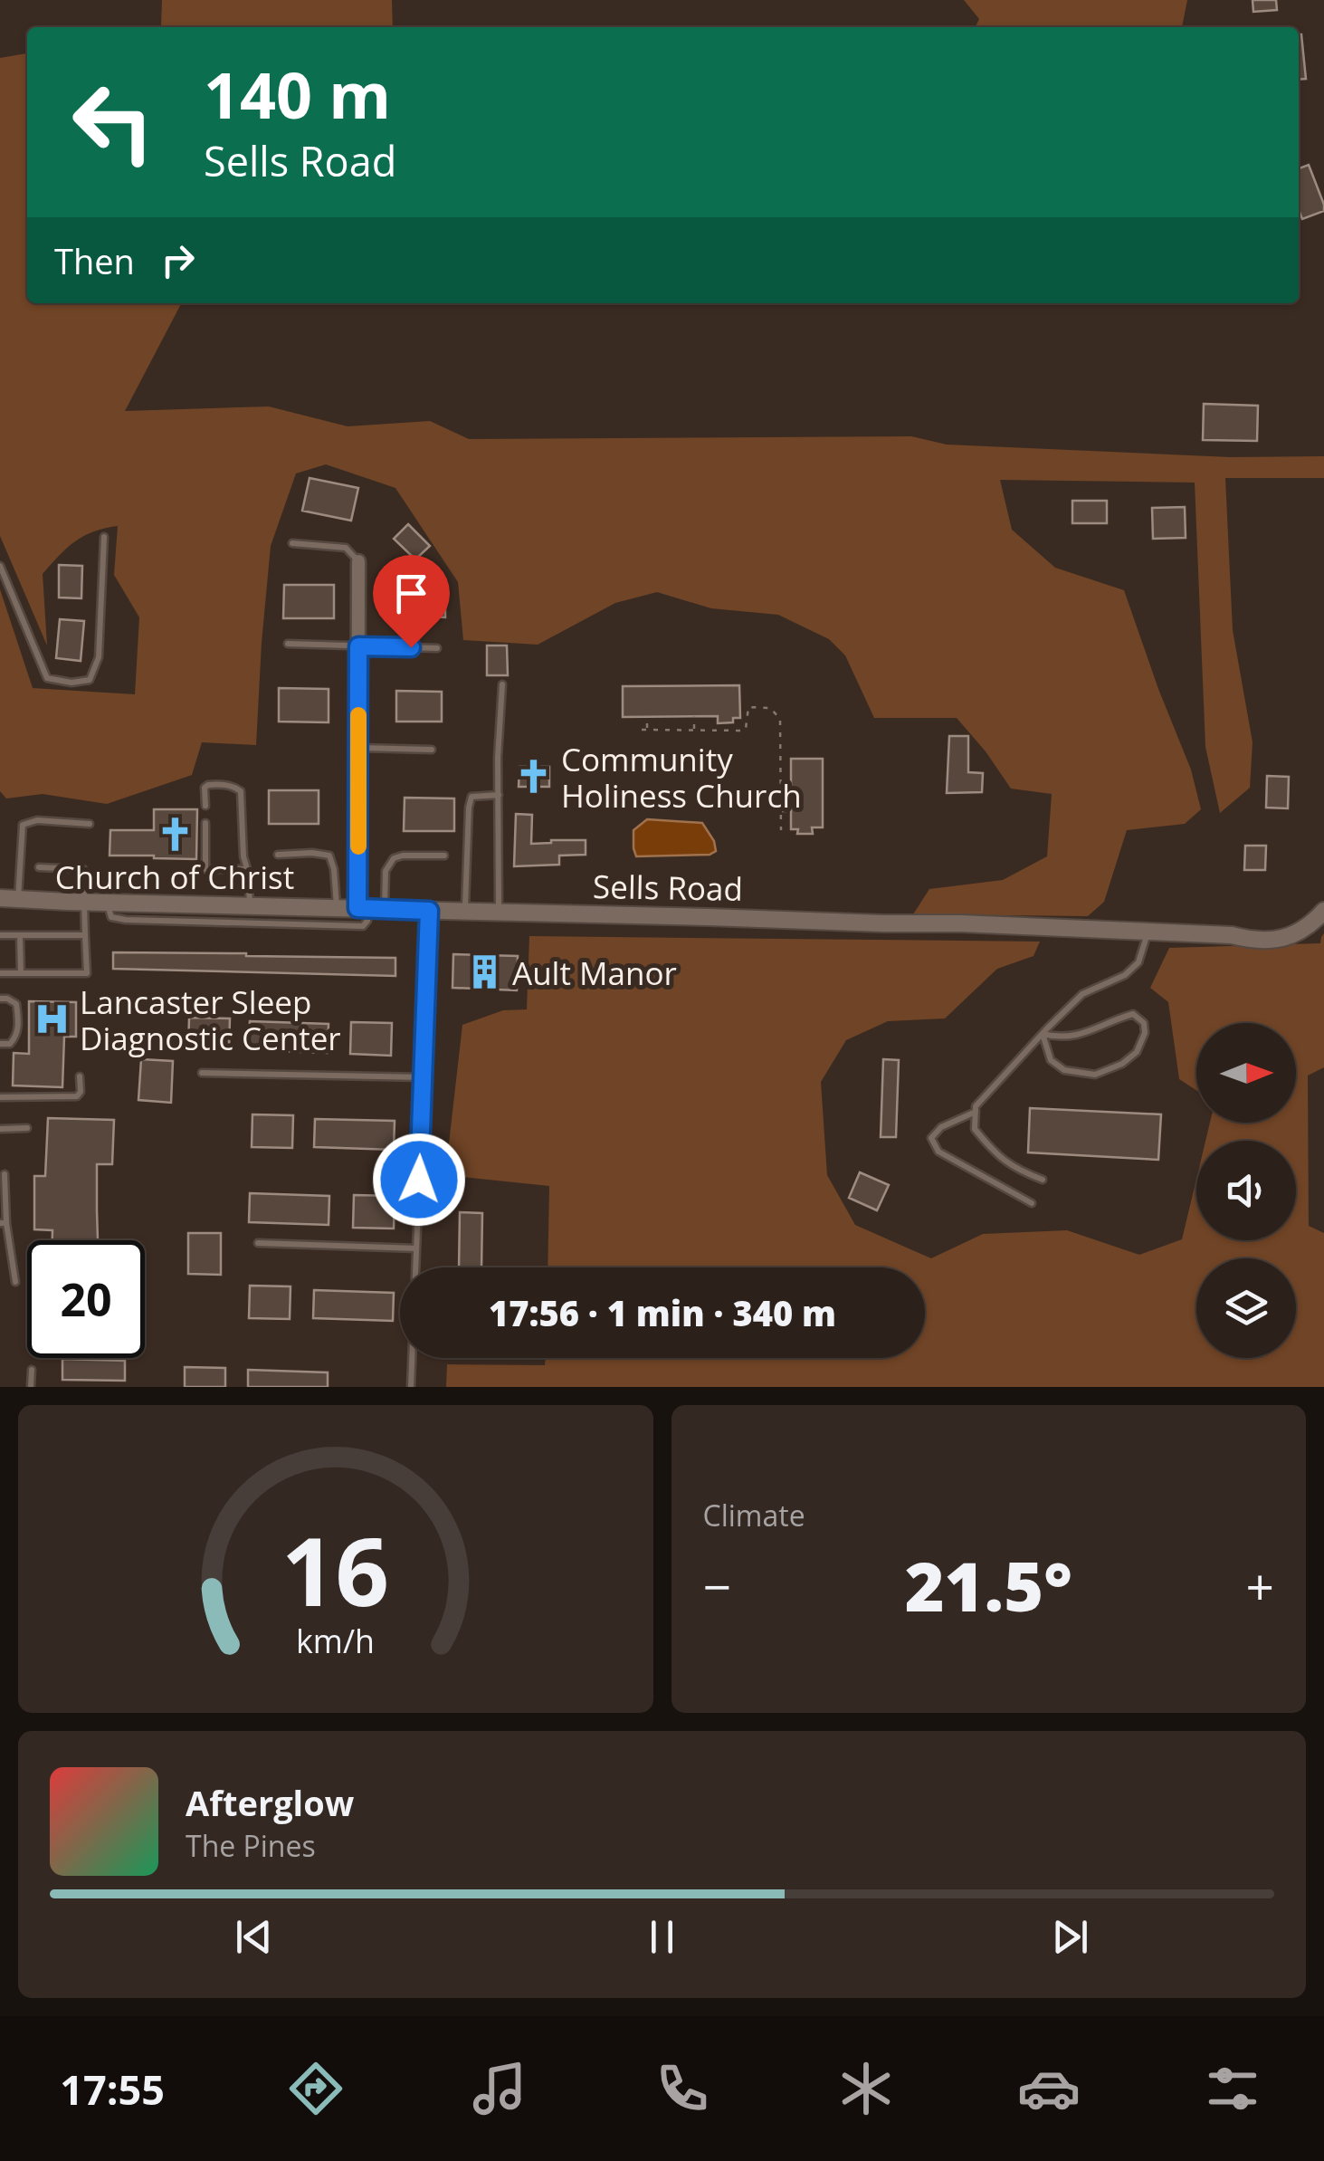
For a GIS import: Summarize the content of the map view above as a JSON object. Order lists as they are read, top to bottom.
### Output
{
  "streets": {
    "street": ["Sells Road"]
  },
  "places": {
    "church": ["Community Holiness Church", "Church of Christ"],
    "building": ["Ault Manor"],
    "hospital": ["Lancaster Sleep Diagnostic Center"]
  },
  "north": "right",
  "page": {
    "turn": ["140 m", "Sells Road"],
    "then": "Then",
    "limit": "20",
    "trip": "17:56 · 1 min · 340 m",
    "tile": "Climate",
    "heat": ["−", "21.5°", "+"],
    "song": ["Afterglow", "The Pines"],
    "tabs": "17:55",
    "gauge": ["16", "km/h"]
  }
}
